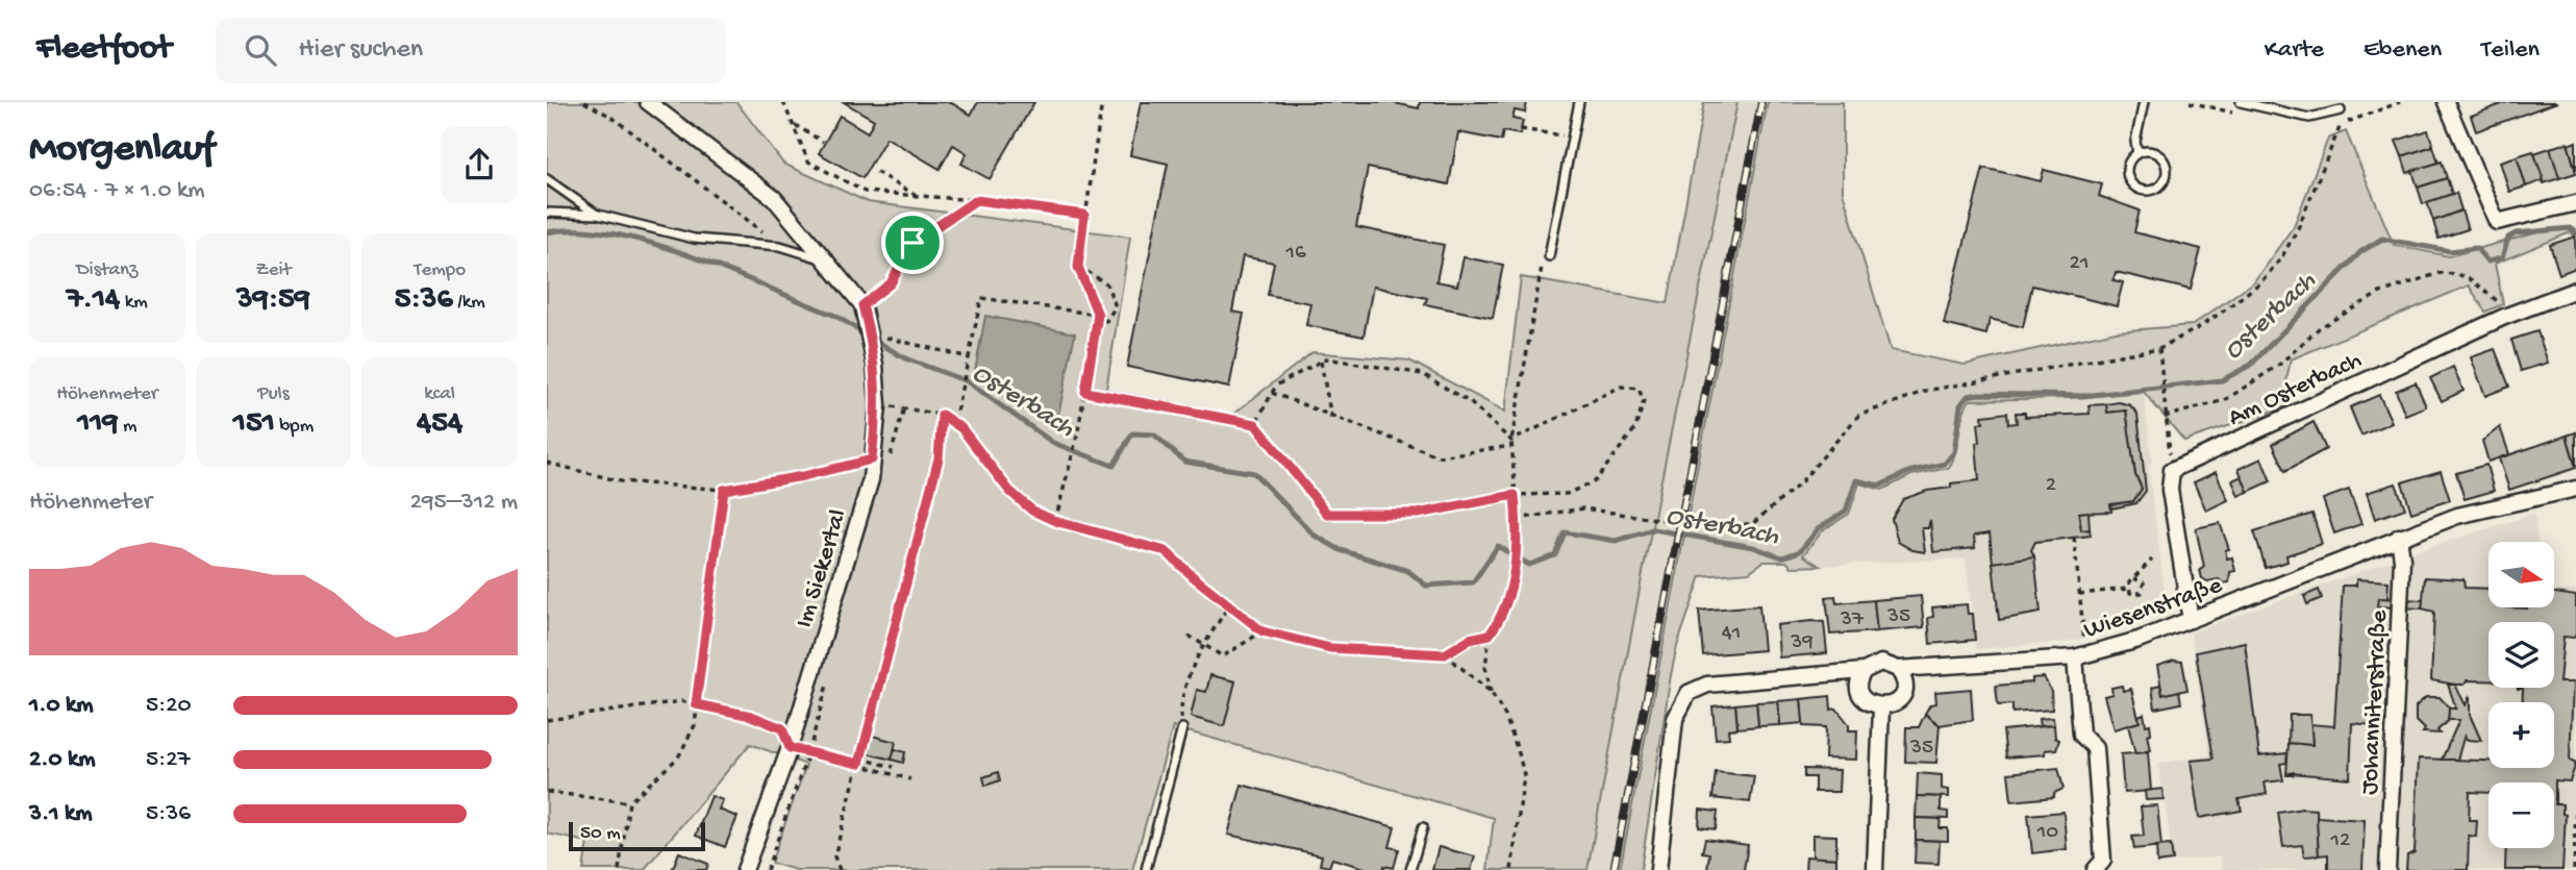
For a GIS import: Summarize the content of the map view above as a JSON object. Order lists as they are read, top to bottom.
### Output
{
  "streets": {
    "street": [
      "Am Osterbach",
      "Im Siekertal",
      "Wiesenstraße",
      "Johanniterstraße"
    ]
  },
  "crossings": [
    ["Wiesenstraße", "Johanniterstraße"]
  ],
  "water": ["Osterbach"],
  "house_numbers": [
    "16",
    "21",
    "2",
    "35",
    "37",
    "41",
    "39",
    "35",
    "10",
    "12"
  ],
  "scale_bar": "50 m",
  "north": "right",
  "page": {
    "header": "Fleetfoot",
    "search": "Hier suchen",
    "nav": ["Karte", "Ebenen", "Teilen"],
    "heading": ["Morgenlauf", "06:54 · 7 × 1.0 km"],
    "stats": [
      ["Distanz", "7.14 km"],
      ["Zeit", "39:59"],
      ["Tempo", "5:36 /km"],
      ["Höhenmeter", "119 m"],
      ["Puls", "151 bpm"],
      ["kcal", "454"]
    ],
    "chart": ["Höhenmeter", "295–312 m"],
    "map_buttons": ["+", "−"],
    "list": [
      {
        "name": "1.0 km",
        "note": "5:20"
      },
      {
        "name": "2.0 km",
        "note": "5:27"
      },
      {
        "name": "3.1 km",
        "note": "5:36"
      }
    ],
    "scale": "50 m"
  }
}
